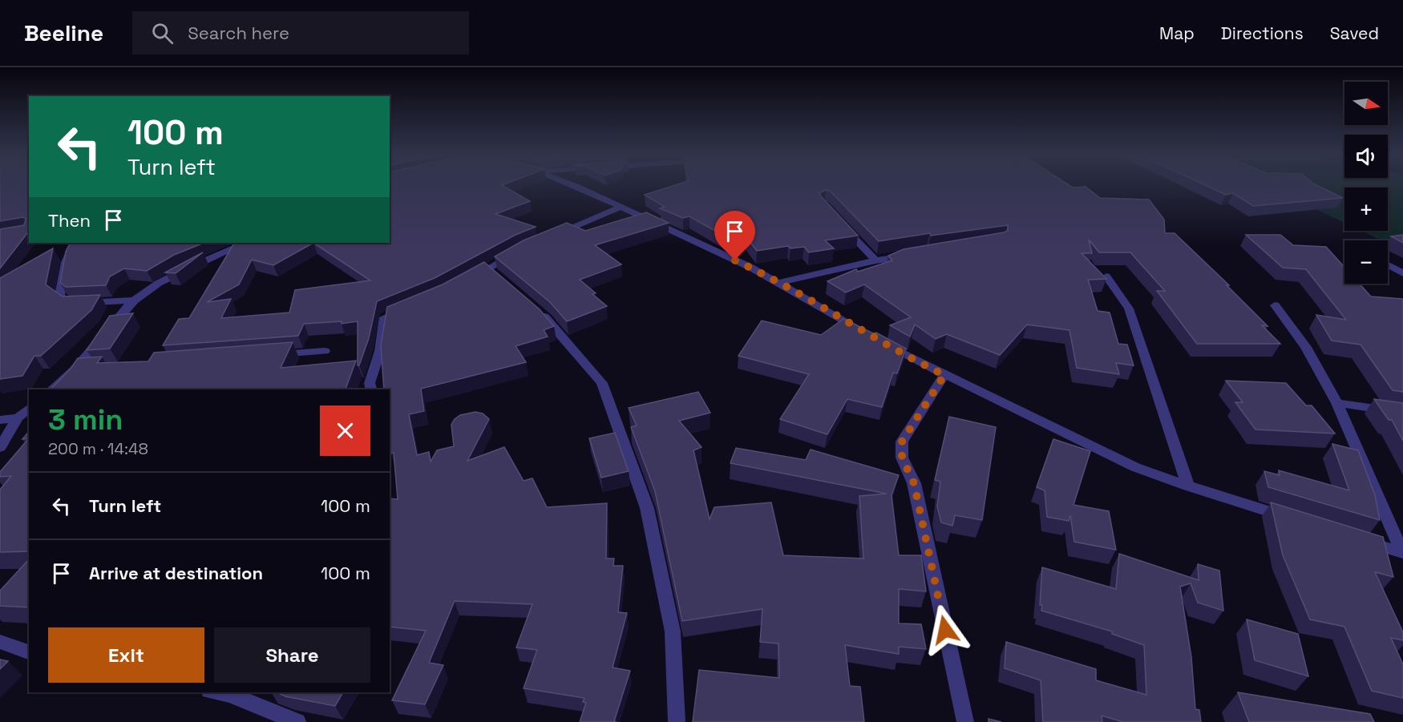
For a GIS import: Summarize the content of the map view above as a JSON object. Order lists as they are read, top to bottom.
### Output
{
  "north": "right",
  "page": {
    "header": "Beeline",
    "search": "Search here",
    "nav": ["Map", "Directions", "Saved"],
    "map_buttons": ["+", "−"],
    "turn": ["100 m", "Turn left"],
    "then": "Then",
    "heading": ["3 min", "200 m · 14:48"],
    "list": [
      {
        "name": "Turn left",
        "value": "100 m"
      },
      {
        "name": "Arrive at destination",
        "value": "100 m"
      }
    ],
    "buttons": ["Exit", "Share"]
  }
}
